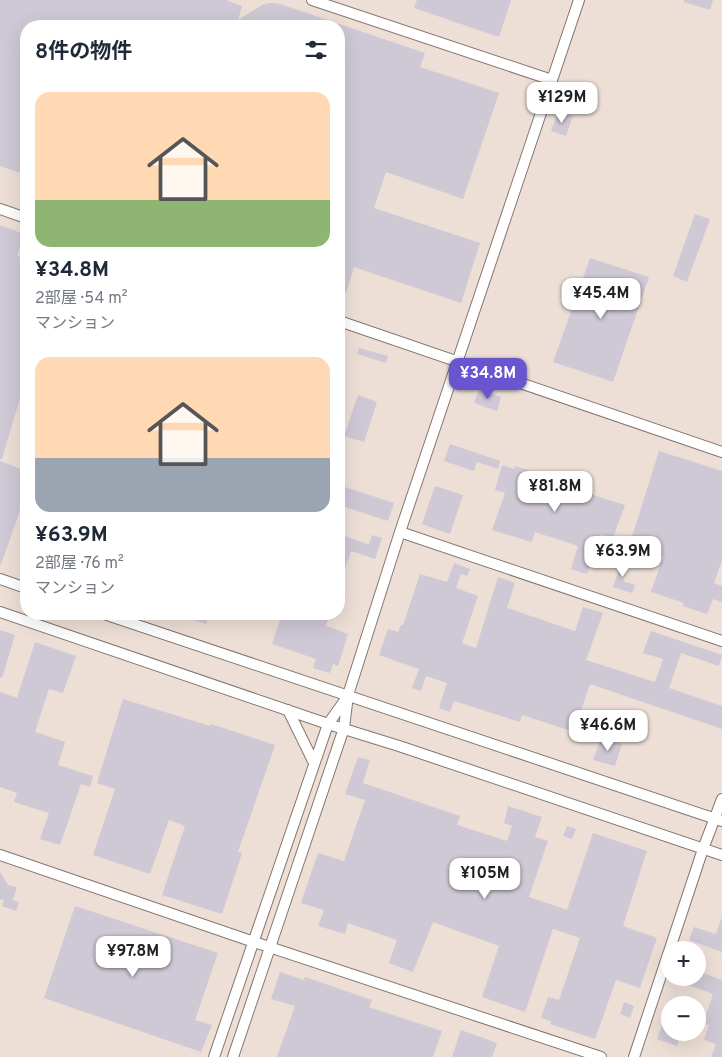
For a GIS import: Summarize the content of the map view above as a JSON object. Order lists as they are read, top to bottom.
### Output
{
  "page": {
    "heading": "8件の物件",
    "list": [
      {
        "name": "¥34.8M",
        "note": "2部屋 · 54 m² · マンション"
      },
      {
        "name": "¥63.9M",
        "note": "2部屋 · 76 m² · マンション"
      }
    ],
    "price": [
      "¥129M",
      "¥45.4M",
      "¥34.8M",
      "¥81.8M",
      "¥63.9M",
      "¥46.6M",
      "¥105M",
      "¥97.8M"
    ],
    "map_buttons": ["+", "−"]
  }
}
